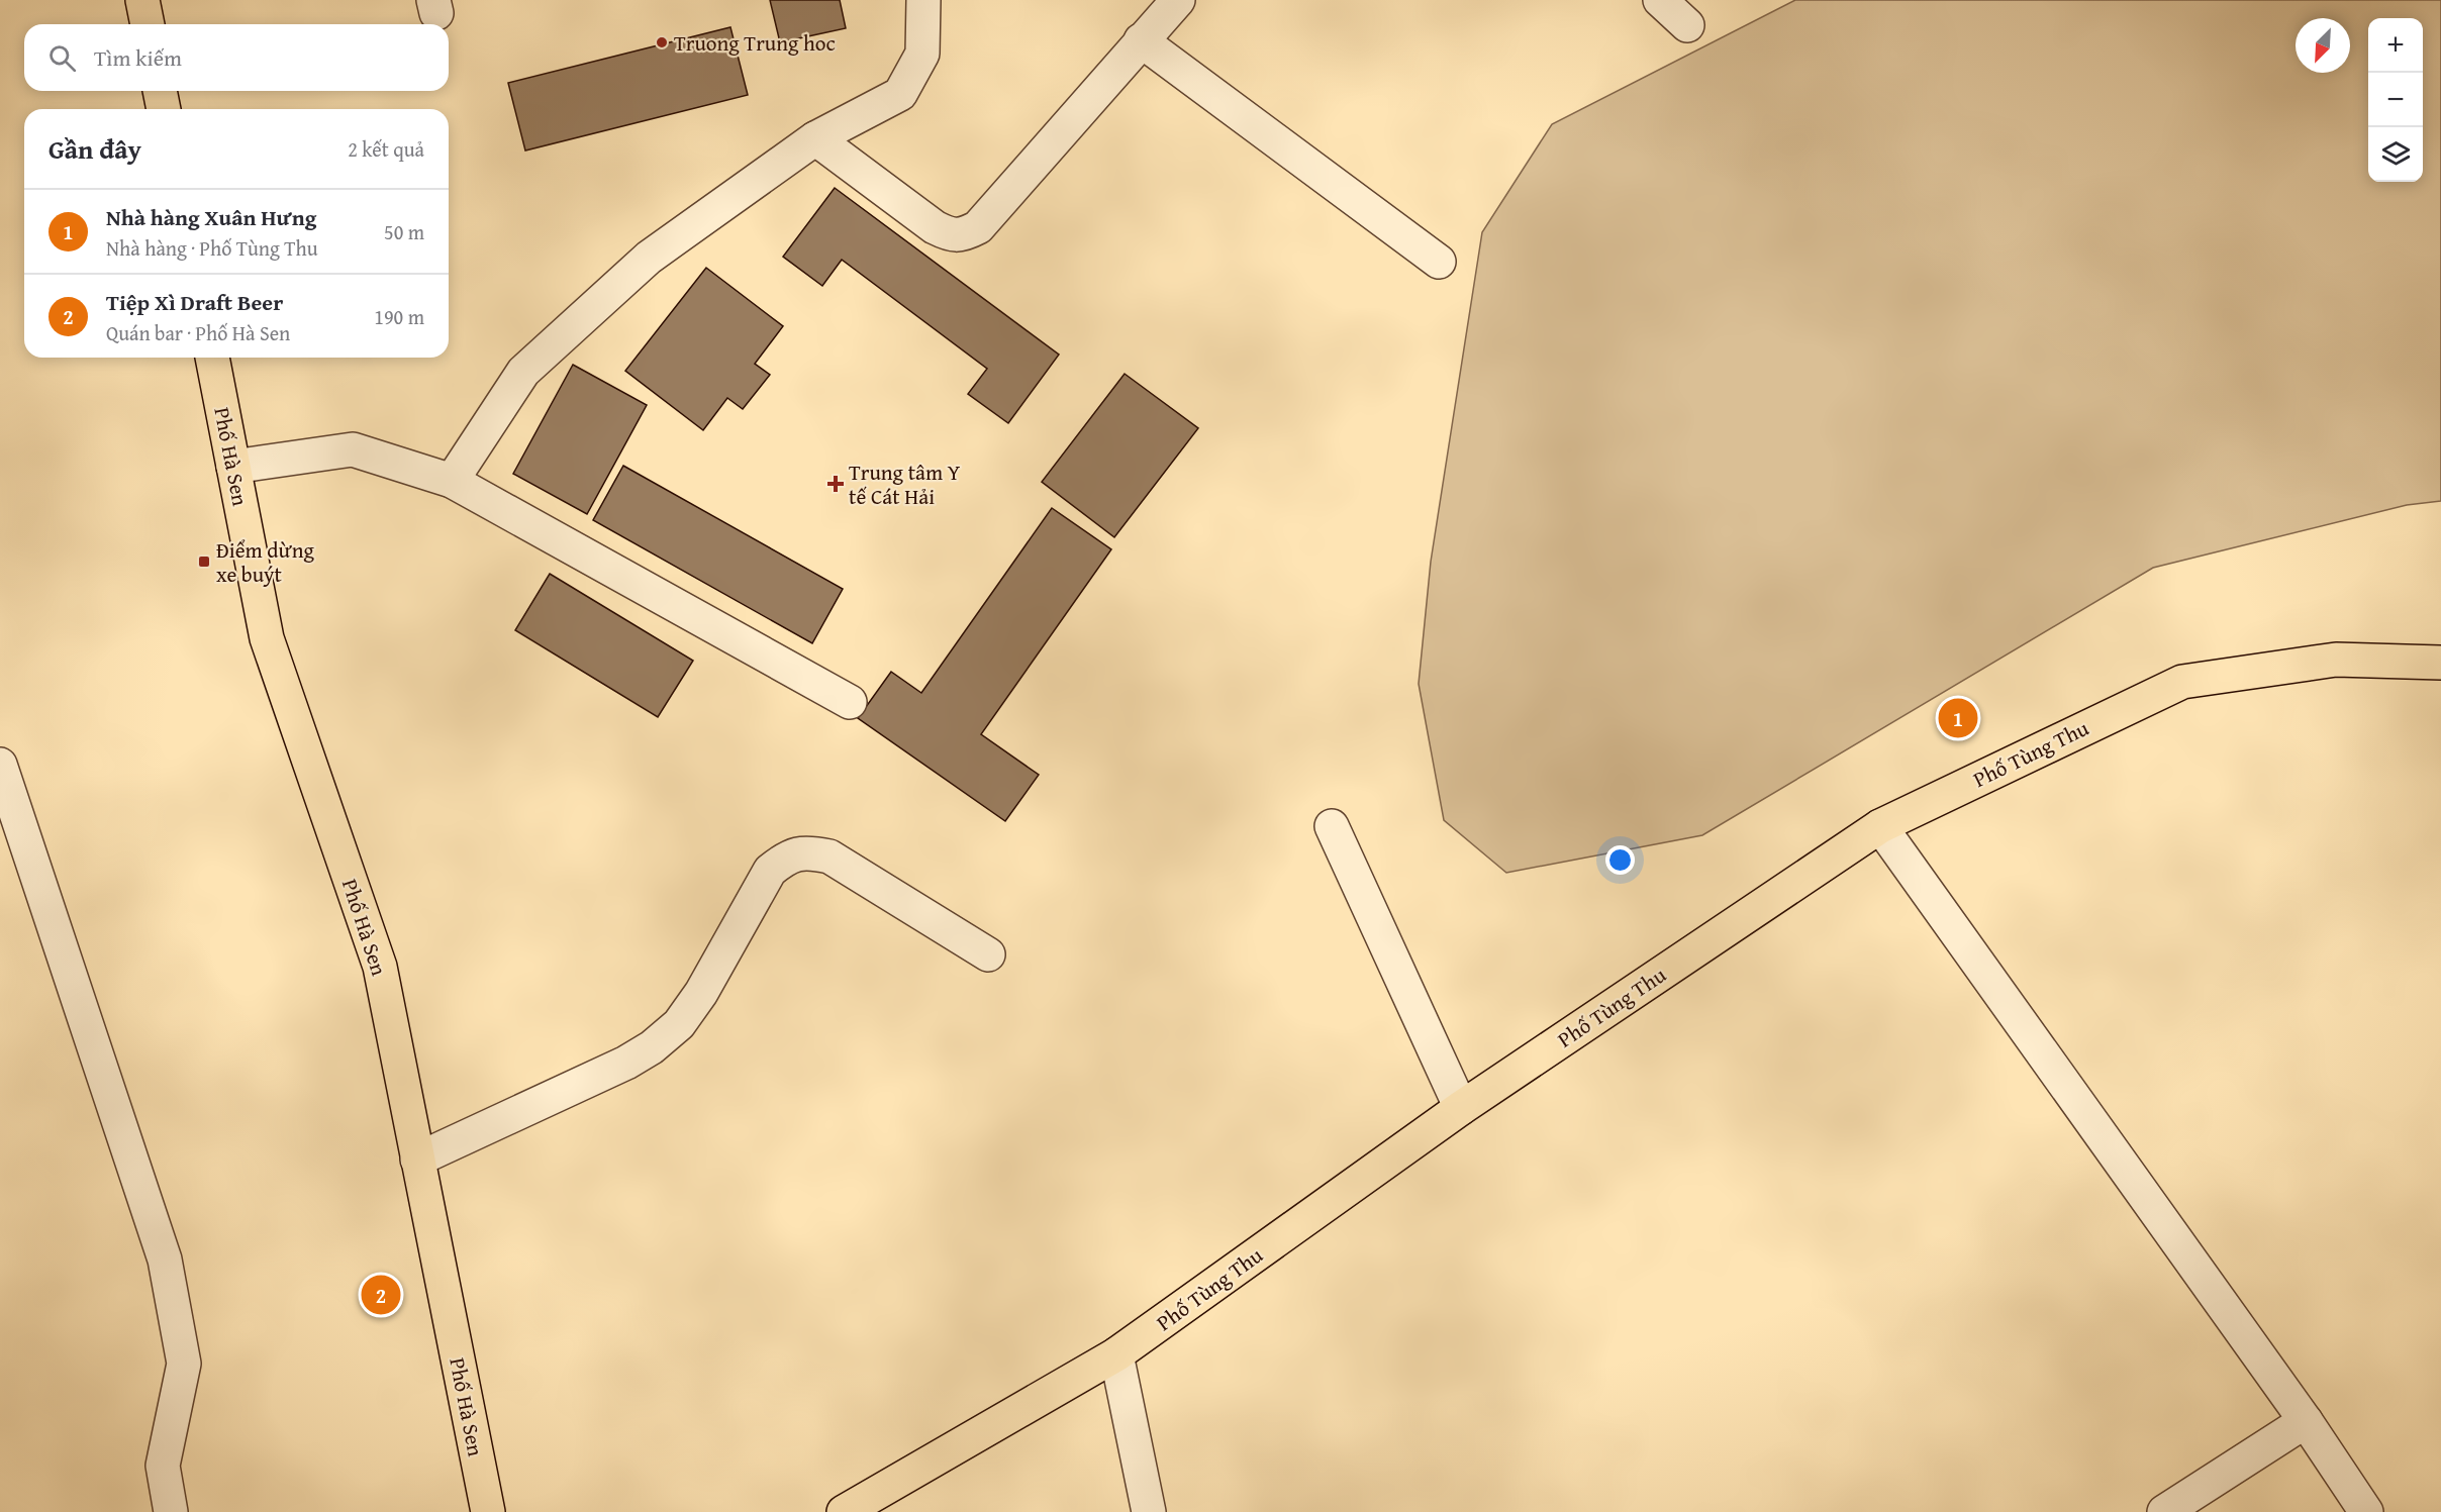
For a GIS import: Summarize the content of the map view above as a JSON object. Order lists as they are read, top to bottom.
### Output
{
  "streets": {
    "main road": ["Phố Hà Sen", "Phố Tùng Thu"]
  },
  "places": {
    "other": ["Truong Trung hoc"],
    "health": ["Trung tâm Y tế Cát Hải"],
    "transit": ["Điểm dừng xe buýt"]
  },
  "north": "bottom left",
  "page": {
    "map_buttons": ["+", "−"],
    "search": "Tìm kiếm",
    "heading": ["Gần đây", "2 kết quả"],
    "list": [
      {
        "mark": "1",
        "name": "Nhà hàng Xuân Hưng",
        "note": "Nhà hàng · Phố Tùng Thu",
        "value": "50 m"
      },
      {
        "mark": "2",
        "name": "Tiệp Xì Draft Beer",
        "note": "Quán bar · Phố Hà Sen",
        "value": "190 m"
      }
    ],
    "pins": ["1", "2"]
  }
}
